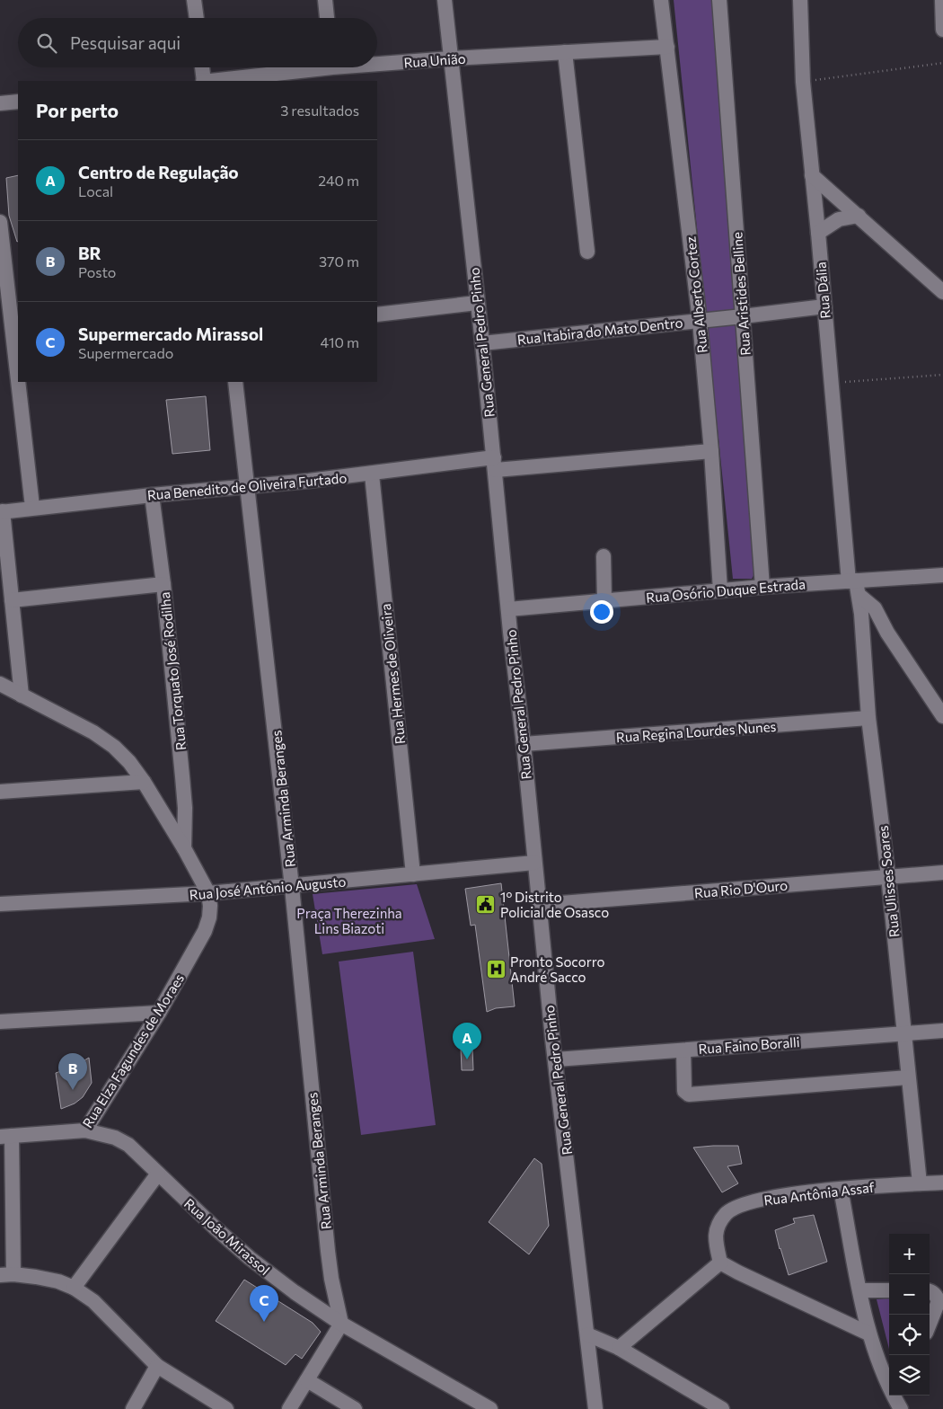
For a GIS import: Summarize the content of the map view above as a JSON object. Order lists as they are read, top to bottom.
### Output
{
  "streets": {
    "street": [
      "Rua União",
      "Rua Dália",
      "Rua Aristides Belline",
      "Rua Alberto Cortez",
      "Rua Itabira do Mato Dentro",
      "Rua General Pedro Pinho",
      "Rua Benedito de Oliveira Furtado",
      "Rua Osório Duque Estrada",
      "Rua Torquato José Rodilha",
      "Rua Hermes de Oliveira",
      "Rua Regina Lourdes Nunes",
      "Rua Arminda Beranges",
      "Rua Ulisses Soares",
      "Rua José Antônio Augusto",
      "Rua Rio D'Ouro",
      "Rua Faino Boralli",
      "Rua Elza Fagundes de Moraes",
      "Rua Antônia Assaf",
      "Rua João Mirassol"
    ]
  },
  "crossings": [
    ["Rua União", "Rua Alberto Cortez"],
    ["Rua União", "Rua General Pedro Pinho"],
    ["Rua Dália", "Rua Itabira do Mato Dentro"],
    ["Rua Dália", "Rua Osório Duque Estrada"],
    ["Rua Dália", "Rua Ulisses Soares"],
    ["Rua Aristides Belline", "Rua Itabira do Mato Dentro"],
    ["Rua Aristides Belline", "Rua Osório Duque Estrada"],
    ["Rua Alberto Cortez", "Rua Itabira do Mato Dentro"],
    ["Rua Alberto Cortez", "Rua Benedito de Oliveira Furtado"],
    ["Rua Alberto Cortez", "Rua Osório Duque Estrada"],
    ["Rua Itabira do Mato Dentro", "Rua General Pedro Pinho"],
    ["Rua General Pedro Pinho", "Rua Benedito de Oliveira Furtado"],
    ["Rua General Pedro Pinho", "Rua Osório Duque Estrada"],
    ["Rua General Pedro Pinho", "Rua Regina Lourdes Nunes"],
    ["Rua General Pedro Pinho", "Rua José Antônio Augusto"],
    ["Rua General Pedro Pinho", "Rua Rio D'Ouro"],
    ["Rua General Pedro Pinho", "Rua Faino Boralli"],
    ["Rua Benedito de Oliveira Furtado", "Rua Torquato José Rodilha"],
    ["Rua Benedito de Oliveira Furtado", "Rua Hermes de Oliveira"],
    ["Rua Benedito de Oliveira Furtado", "Rua Arminda Beranges"],
    ["Rua Osório Duque Estrada", "Rua Ulisses Soares"],
    ["Rua Hermes de Oliveira", "Rua José Antônio Augusto"],
    ["Rua Regina Lourdes Nunes", "Rua Ulisses Soares"],
    ["Rua Arminda Beranges", "Rua José Antônio Augusto"],
    ["Rua Arminda Beranges", "Rua João Mirassol"],
    ["Rua Ulisses Soares", "Rua Rio D'Ouro"],
    ["Rua Ulisses Soares", "Rua Faino Boralli"],
    ["Rua Ulisses Soares", "Rua Antônia Assaf"],
    ["Rua José Antônio Augusto", "Rua Elza Fagundes de Moraes"],
    ["Rua Elza Fagundes de Moraes", "Rua João Mirassol"]
  ],
  "parks": ["Praça Therezinha Lins Biazoti"],
  "places": {
    "public building": ["1º Distrito Policial de Osasco"],
    "hospital": ["Pronto Socorro André Sacco"]
  },
  "page": {
    "search": "Pesquisar aqui",
    "heading": ["Por perto", "3 resultados"],
    "list": [
      {
        "mark": "A",
        "name": "Centro de Regulação",
        "note": "Local",
        "value": "240 m"
      },
      {
        "mark": "B",
        "name": "BR",
        "note": "Posto",
        "value": "370 m"
      },
      {
        "mark": "C",
        "name": "Supermercado Mirassol",
        "note": "Supermercado",
        "value": "410 m"
      }
    ],
    "pins": ["A", "B", "C"],
    "map_buttons": ["+", "−"]
  }
}
